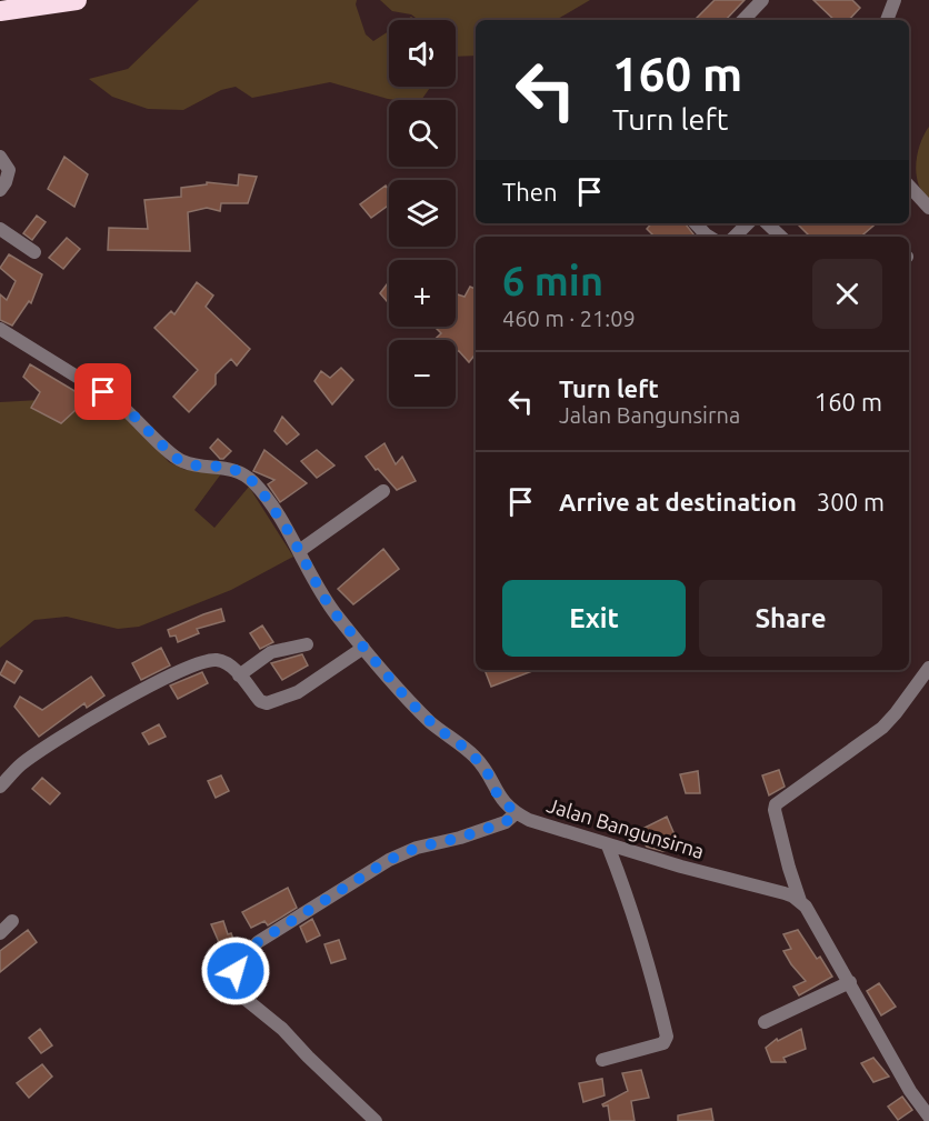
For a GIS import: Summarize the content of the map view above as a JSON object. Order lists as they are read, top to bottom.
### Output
{
  "streets": {
    "street": ["Jalan Bangunsirna"]
  },
  "page": {
    "map_buttons": ["+", "−"],
    "turn": ["160 m", "Turn left"],
    "then": "Then",
    "heading": ["6 min", "460 m · 21:09"],
    "list": [
      {
        "name": "Turn left",
        "note": "Jalan Bangunsirna",
        "value": "160 m"
      },
      {
        "name": "Arrive at destination",
        "value": "300 m"
      }
    ],
    "buttons": ["Exit", "Share"]
  }
}
